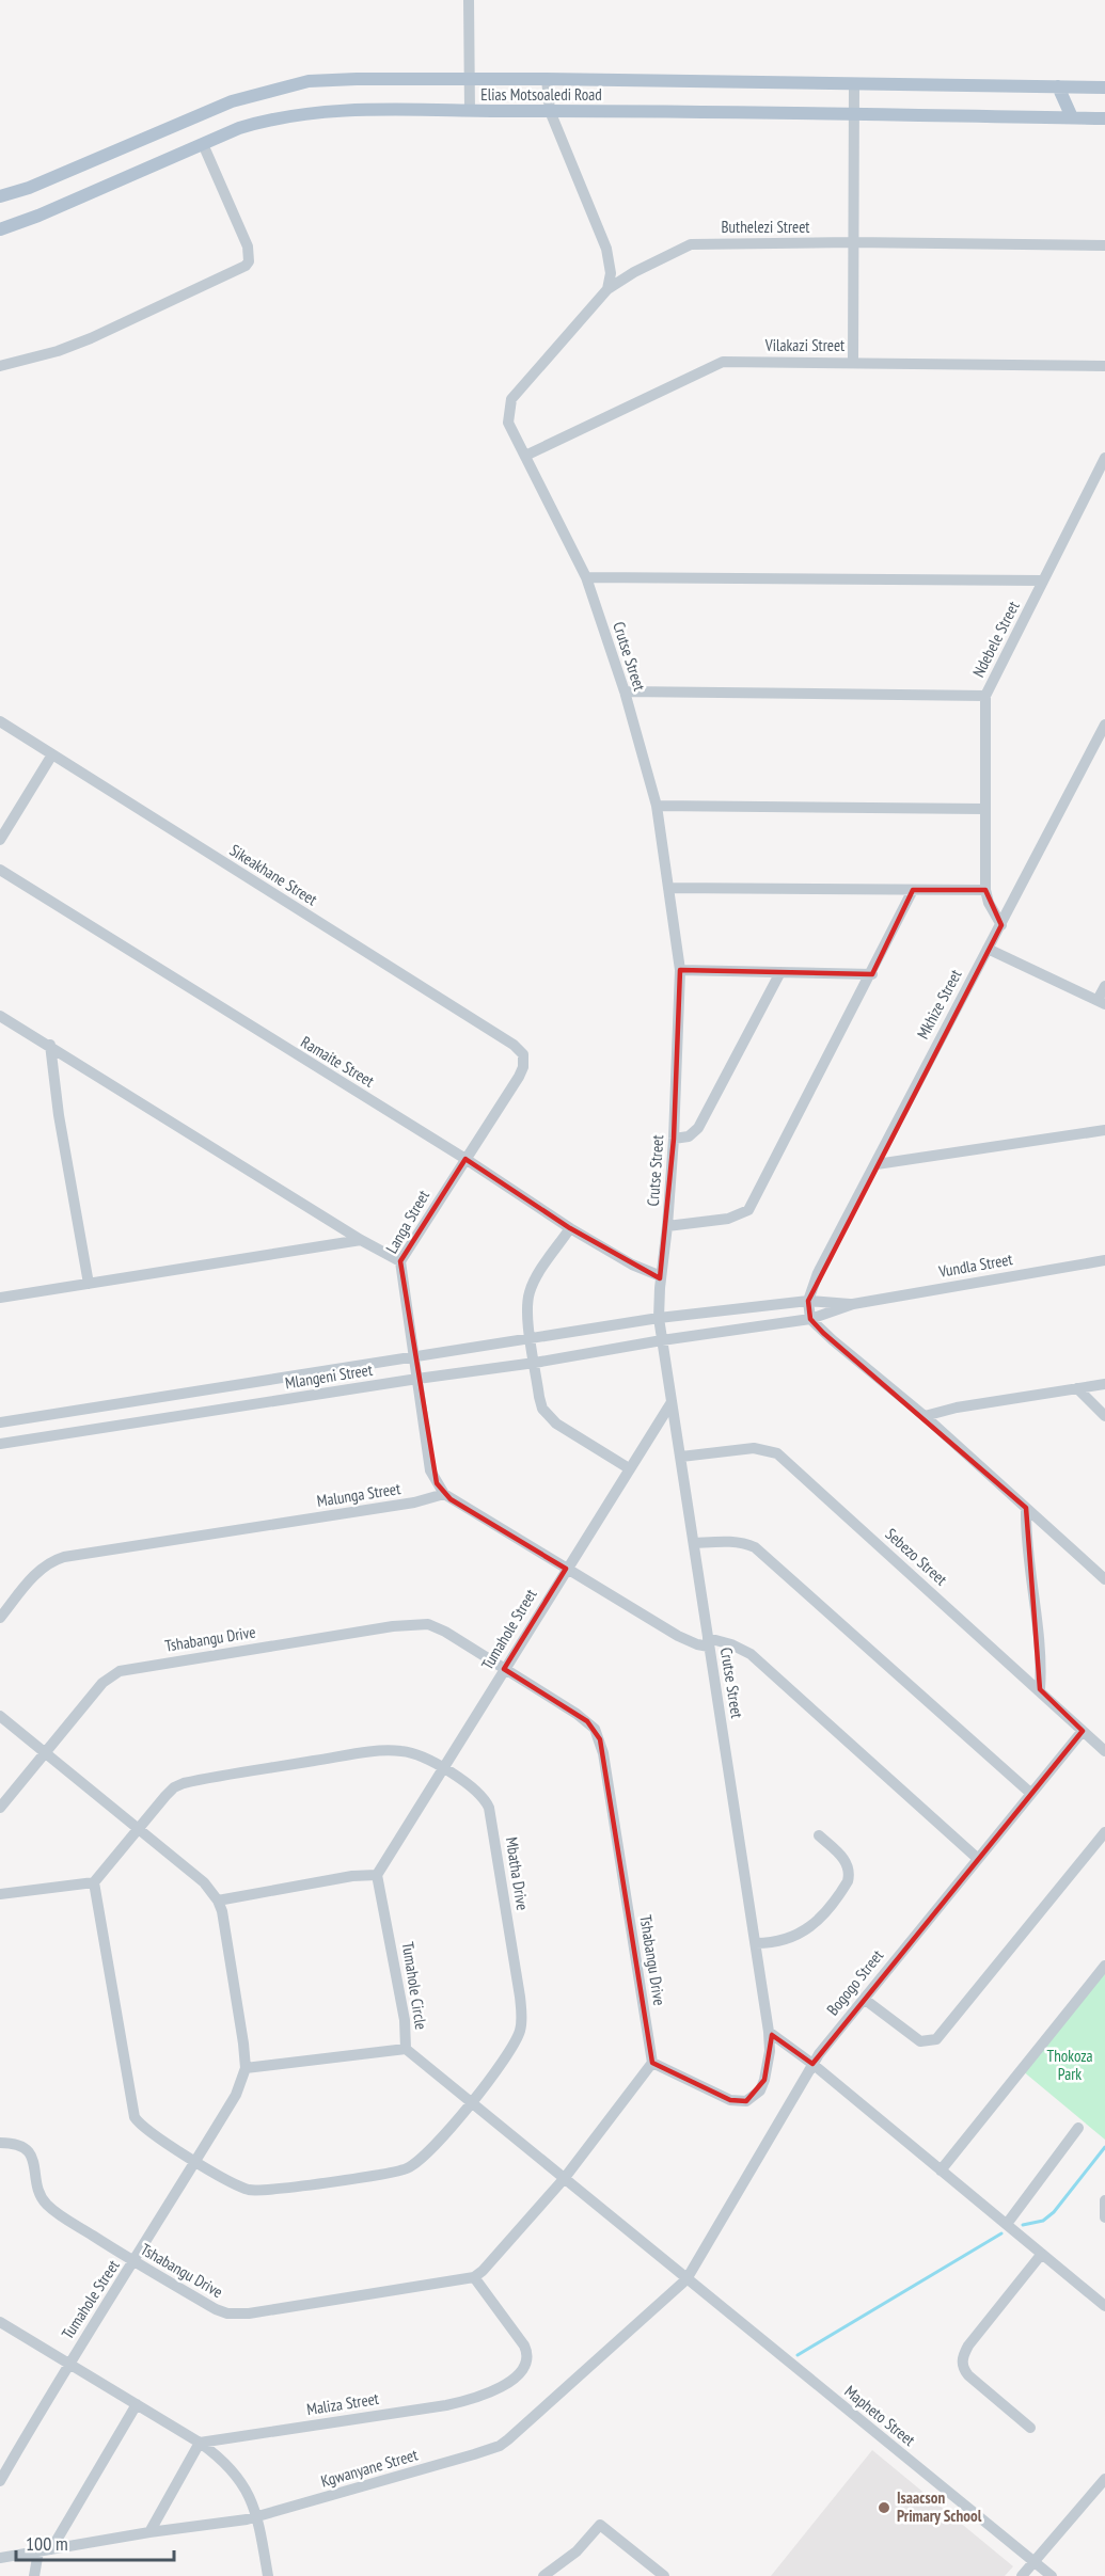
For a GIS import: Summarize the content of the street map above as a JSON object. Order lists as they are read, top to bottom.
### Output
{
  "streets": {
    "main road": ["Elias Motsoaledi Road"],
    "street": [
      "Buthelezi Street",
      "Vilakazi Street",
      "Ndebele Street",
      "Crutse Street",
      "Sikeakhane Street",
      "Mkhize Street",
      "Ramaite Street",
      "Langa Street",
      "Vundla Street",
      "Mlangeni Street",
      "Malunga Street",
      "Sebezo Street",
      "Tumahole Street",
      "Tshabangu Drive",
      "Mbatha Drive",
      "Bogogo Street",
      "Tumahole Circle",
      "Maliza Street",
      "Mapheto Street",
      "Kgwanyane Street"
    ]
  },
  "crossings": [
    ["Buthelezi Street", "Crutse Street"],
    ["Vilakazi Street", "Crutse Street"],
    ["Ndebele Street", "Mkhize Street"],
    ["Crutse Street", "Ramaite Street"],
    ["Crutse Street", "Vundla Street"],
    ["Crutse Street", "Mlangeni Street"],
    ["Crutse Street", "Sebezo Street"],
    ["Crutse Street", "Tumahole Street"],
    ["Crutse Street", "Tshabangu Drive"],
    ["Sikeakhane Street", "Langa Street"],
    ["Mkhize Street", "Vundla Street"],
    ["Ramaite Street", "Langa Street"],
    ["Langa Street", "Mlangeni Street"],
    ["Langa Street", "Malunga Street"],
    ["Vundla Street", "Mlangeni Street"],
    ["Sebezo Street", "Bogogo Street"],
    ["Tumahole Street", "Tshabangu Drive"],
    ["Tumahole Street", "Mbatha Drive"],
    ["Tumahole Street", "Tumahole Circle"],
    ["Tshabangu Drive", "Maliza Street"],
    ["Mbatha Drive", "Mapheto Street"],
    ["Bogogo Street", "Mapheto Street"],
    ["Bogogo Street", "Kgwanyane Street"],
    ["Tumahole Circle", "Mapheto Street"],
    ["Mapheto Street", "Kgwanyane Street"]
  ],
  "parks": ["Thokoza Park"],
  "places": ["Isaacson Primary School"],
  "scale_bar": "100 m"
}
